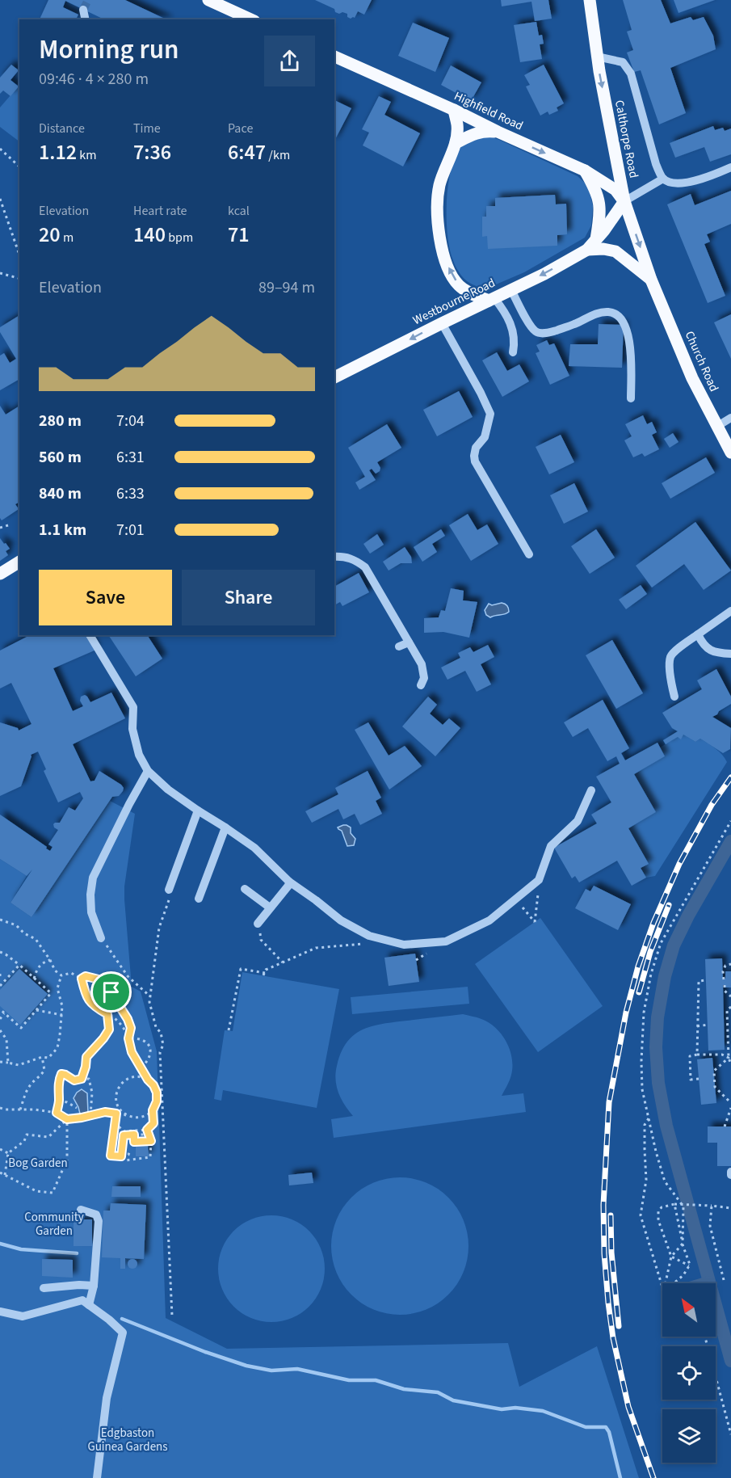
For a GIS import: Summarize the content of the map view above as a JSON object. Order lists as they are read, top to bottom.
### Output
{
  "streets": {
    "main road": [
      "Highfield Road",
      "Calthorpe Road",
      "Westbourne Road",
      "Church Road"
    ]
  },
  "crossings": [
    ["Highfield Road", "Calthorpe Road"],
    ["Highfield Road", "Westbourne Road"],
    ["Calthorpe Road", "Church Road"]
  ],
  "one_way": ["Calthorpe Road", "Westbourne Road"],
  "parks": ["Bog Garden", "Community Garden", "Edgbaston Guinea Gardens"],
  "north": "top left",
  "page": {
    "heading": ["Morning run", "09:46 · 4 × 280 m"],
    "stats": [
      ["Distance", "1.12 km"],
      ["Time", "7:36"],
      ["Pace", "6:47 /km"],
      ["Elevation", "20 m"],
      ["Heart rate", "140 bpm"],
      ["kcal", "71"]
    ],
    "chart": ["Elevation", "89–94 m"],
    "list": [
      {
        "name": "280 m",
        "note": "7:04"
      },
      {
        "name": "560 m",
        "note": "6:31"
      },
      {
        "name": "840 m",
        "note": "6:33"
      },
      {
        "name": "1.1 km",
        "note": "7:01"
      }
    ],
    "buttons": ["Save", "Share"]
  }
}
